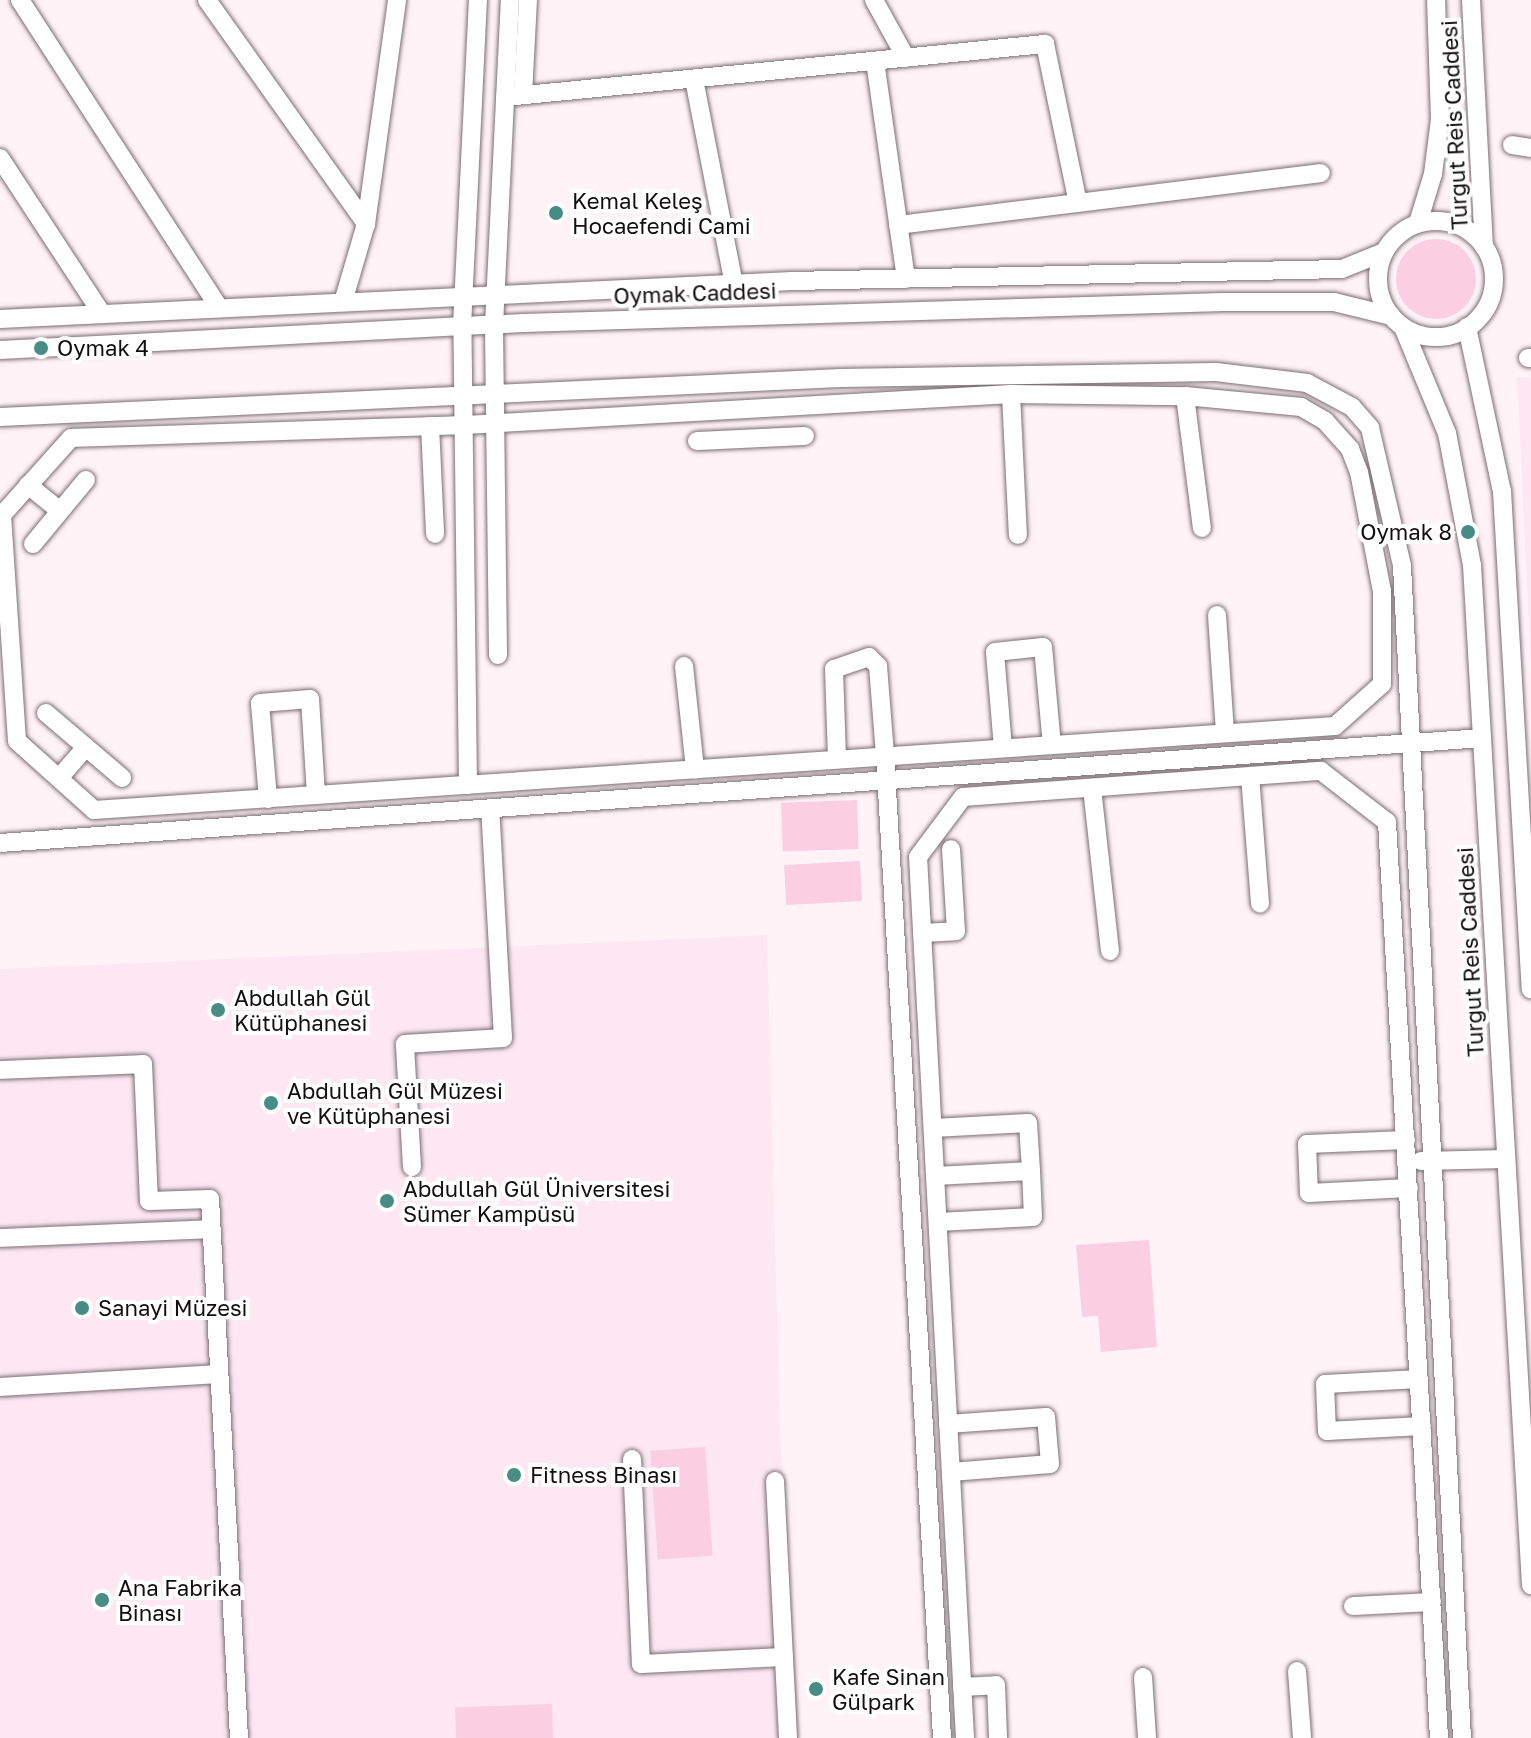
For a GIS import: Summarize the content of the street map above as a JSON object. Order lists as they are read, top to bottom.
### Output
{
  "streets": {
    "street": ["Turgut Reis Caddesi", "Oymak Caddesi"]
  },
  "crossings": [
    ["Turgut Reis Caddesi", "Oymak Caddesi"]
  ],
  "places": [
    "Kemal Keleş Hocaefendi Cami",
    "Oymak 4",
    "Oymak 8",
    "Abdullah Gül Kütüphanesi",
    "Abdullah Gül Müzesi ve Kütüphanesi",
    "Abdullah Gül Üniversitesi Sümer Kampüsü",
    "Sanayi Müzesi",
    "Fitness Binası",
    "Ana Fabrika Binası",
    "Kafe Sinan Gülpark"
  ]
}
